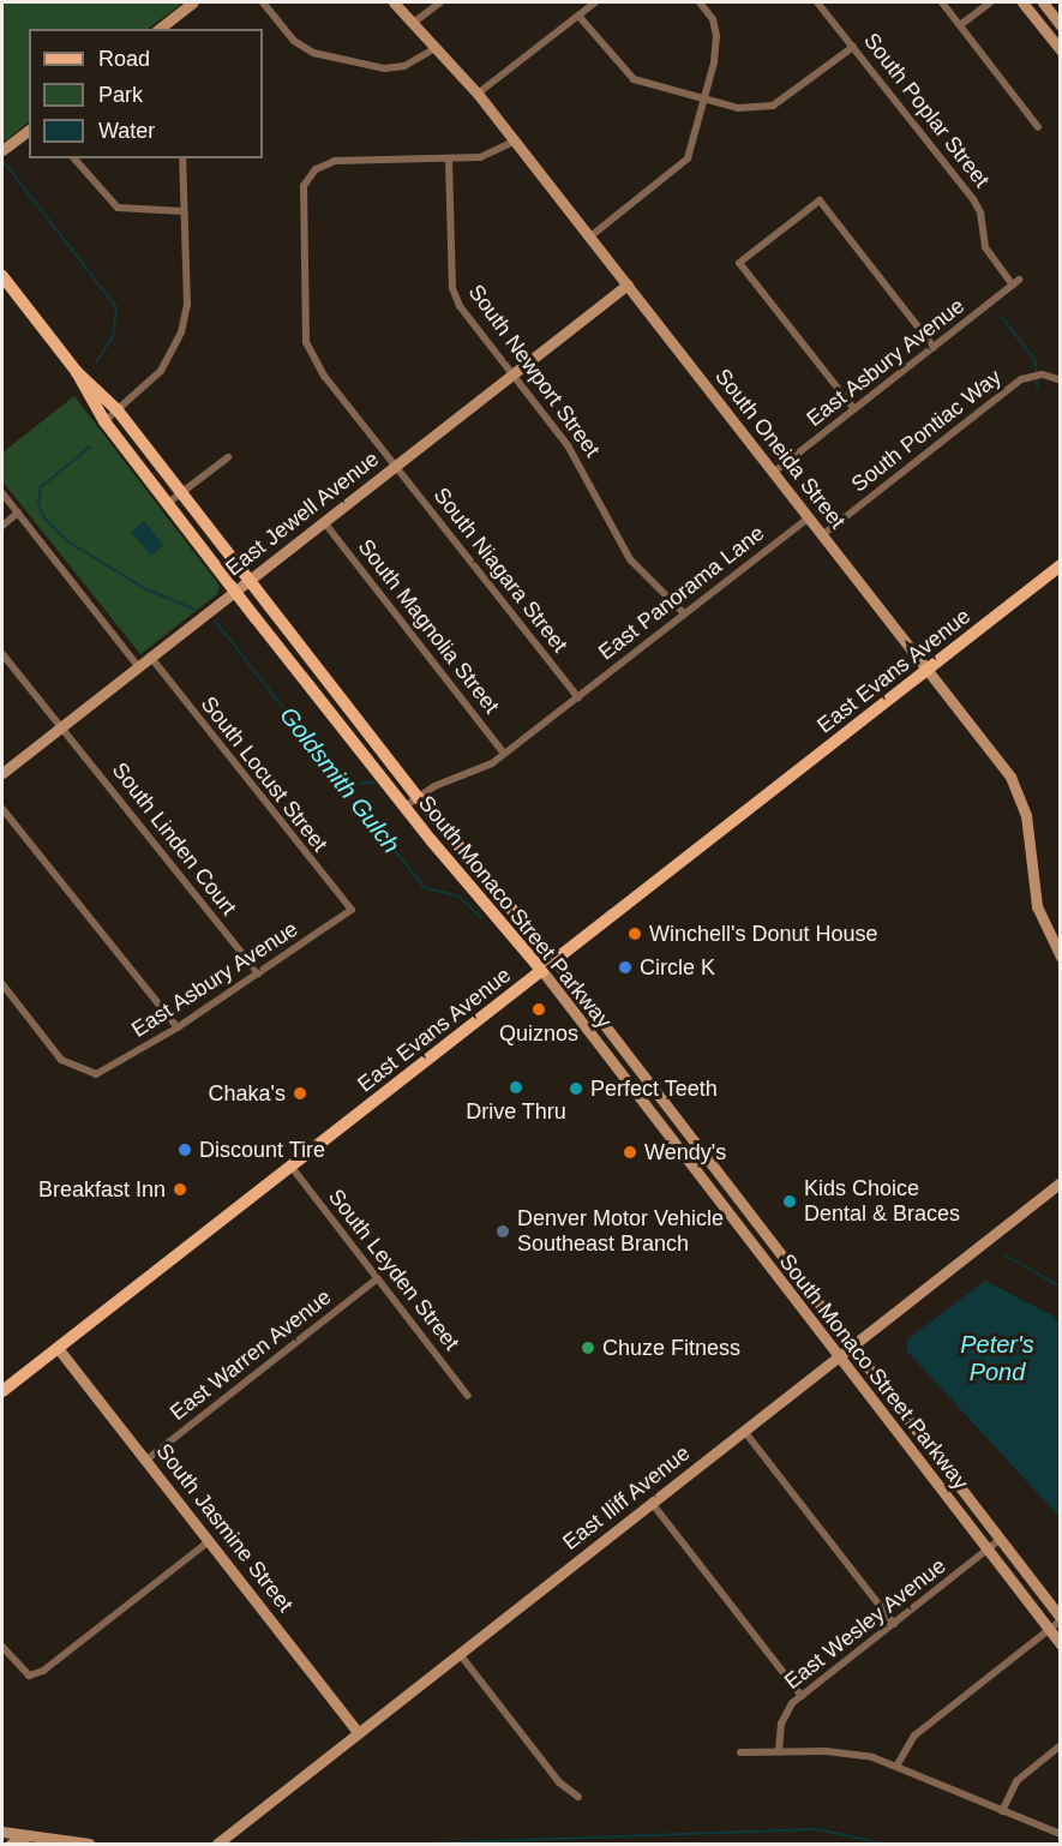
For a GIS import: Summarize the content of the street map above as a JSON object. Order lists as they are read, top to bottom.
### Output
{
  "streets": {
    "main road": ["East Evans Avenue", "South Monaco Street Parkway"],
    "street": [
      "South Poplar Street",
      "East Asbury Avenue",
      "South Newport Street",
      "South Pontiac Way",
      "South Oneida Street",
      "East Jewell Avenue",
      "South Niagara Street",
      "East Panorama Lane",
      "South Magnolia Street",
      "South Locust Street",
      "South Linden Court",
      "South Leyden Street",
      "East Warren Avenue",
      "East Iliff Avenue",
      "South Jasmine Street",
      "East Wesley Avenue"
    ]
  },
  "crossings": [
    ["South Poplar Street", "East Asbury Avenue"],
    ["East Asbury Avenue", "South Oneida Street"],
    ["East Asbury Avenue", "South Locust Street"],
    ["East Asbury Avenue", "South Linden Court"],
    ["South Newport Street", "East Jewell Avenue"],
    ["South Newport Street", "South Niagara Street"],
    ["South Newport Street", "East Panorama Lane"],
    ["South Pontiac Way", "South Oneida Street"],
    ["South Oneida Street", "East Jewell Avenue"],
    ["South Oneida Street", "South Niagara Street"],
    ["South Oneida Street", "East Panorama Lane"],
    ["South Oneida Street", "East Evans Avenue"],
    ["East Jewell Avenue", "South Niagara Street"],
    ["East Jewell Avenue", "South Magnolia Street"],
    ["East Jewell Avenue", "South Locust Street"],
    ["East Jewell Avenue", "South Linden Court"],
    ["East Jewell Avenue", "South Monaco Street Parkway"],
    ["South Niagara Street", "East Panorama Lane"],
    ["East Evans Avenue", "South Monaco Street Parkway"],
    ["East Evans Avenue", "South Leyden Street"],
    ["East Evans Avenue", "South Jasmine Street"],
    ["South Monaco Street Parkway", "East Iliff Avenue"],
    ["South Monaco Street Parkway", "East Wesley Avenue"],
    ["South Leyden Street", "East Warren Avenue"],
    ["East Warren Avenue", "South Jasmine Street"],
    ["East Iliff Avenue", "South Jasmine Street"]
  ],
  "water": ["Goldsmith Gulch", "Peter's Pond"],
  "places": [
    "Winchell's Donut House",
    "Circle K",
    "Quiznos",
    "Drive Thru",
    "Perfect Teeth",
    "Chaka's",
    "Discount Tire",
    "Wendy's",
    "Breakfast Inn",
    "Kids Choice Dental & Braces",
    "Denver Motor Vehicle Southeast Branch",
    "Chuze Fitness"
  ],
  "legend": ["Road", "Park", "Water"]
}
